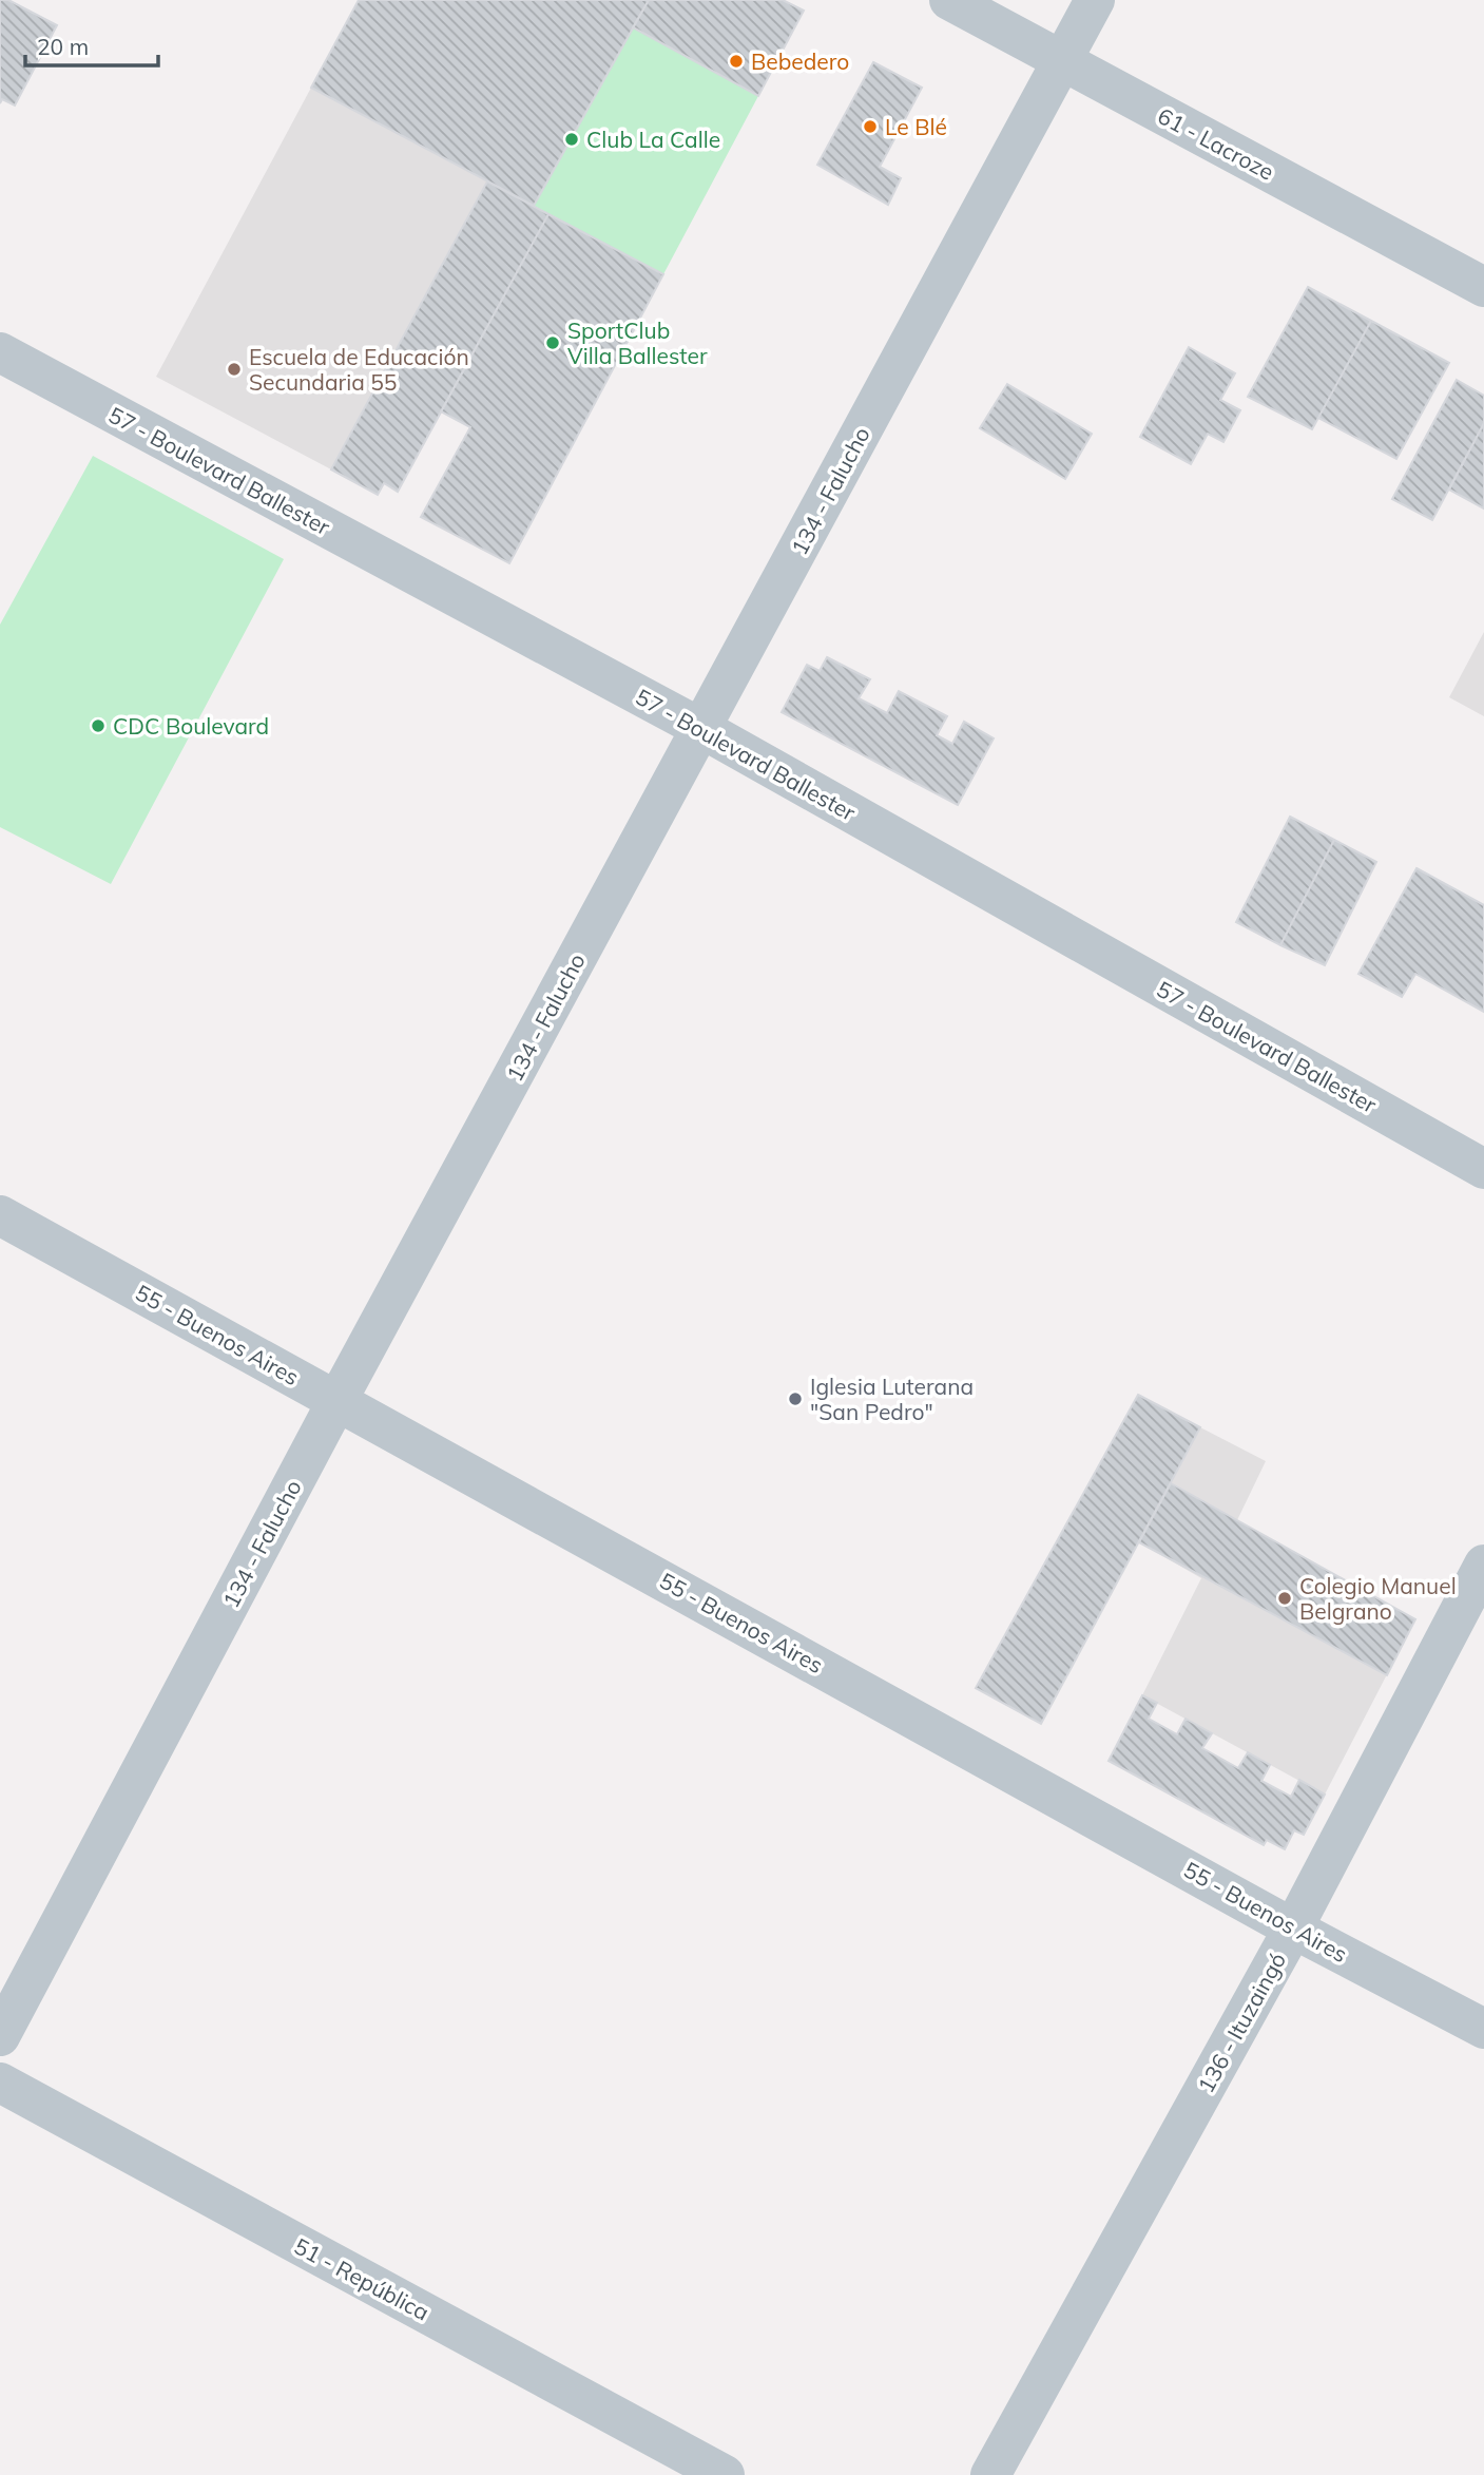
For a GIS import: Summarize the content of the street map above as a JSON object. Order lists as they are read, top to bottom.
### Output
{
  "streets": {
    "street": [
      "61 - Lacroze",
      "57 - Boulevard Ballester",
      "134 - Falucho",
      "55 - Buenos Aires",
      "136 - Ituzaingó",
      "51 - República"
    ]
  },
  "crossings": [
    ["61 - Lacroze", "134 - Falucho"],
    ["57 - Boulevard Ballester", "134 - Falucho"],
    ["134 - Falucho", "55 - Buenos Aires"],
    ["55 - Buenos Aires", "136 - Ituzaingó"]
  ],
  "places": [
    "Bebedero",
    "Le Blé",
    "Club La Calle",
    "SportClub Villa Ballester",
    "Escuela de Educación Secundaria 55",
    "CDC Boulevard",
    "Iglesia Luterana \"San Pedro\"",
    "Colegio Manuel Belgrano"
  ],
  "scale_bar": "20 m"
}
